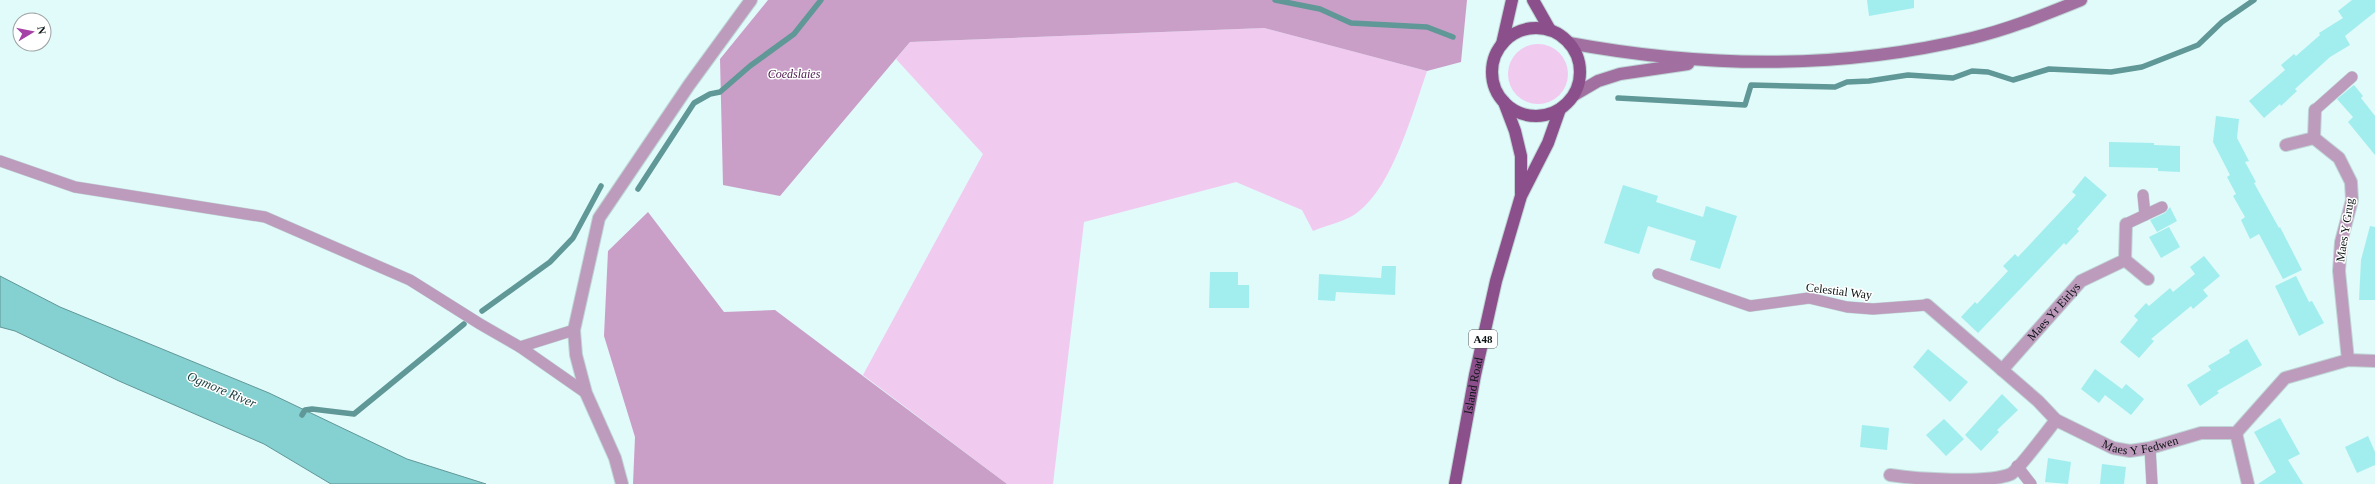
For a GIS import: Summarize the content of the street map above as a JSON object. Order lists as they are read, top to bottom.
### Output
{
  "streets": {
    "main road": ["A48", "Island Road"],
    "street": ["Maes Y Grug", "Maes Yr Eirlys", "Maes Y Fedwen"],
    "lane": ["Celestial Way"]
  },
  "crossings": [
    ["Celestial Way", "Maes Y Fedwen"],
    ["Maes Yr Eirlys", "Maes Y Fedwen"]
  ],
  "water": ["Ogmore River"],
  "parks": ["Coedslaies"],
  "north": "right"
}
